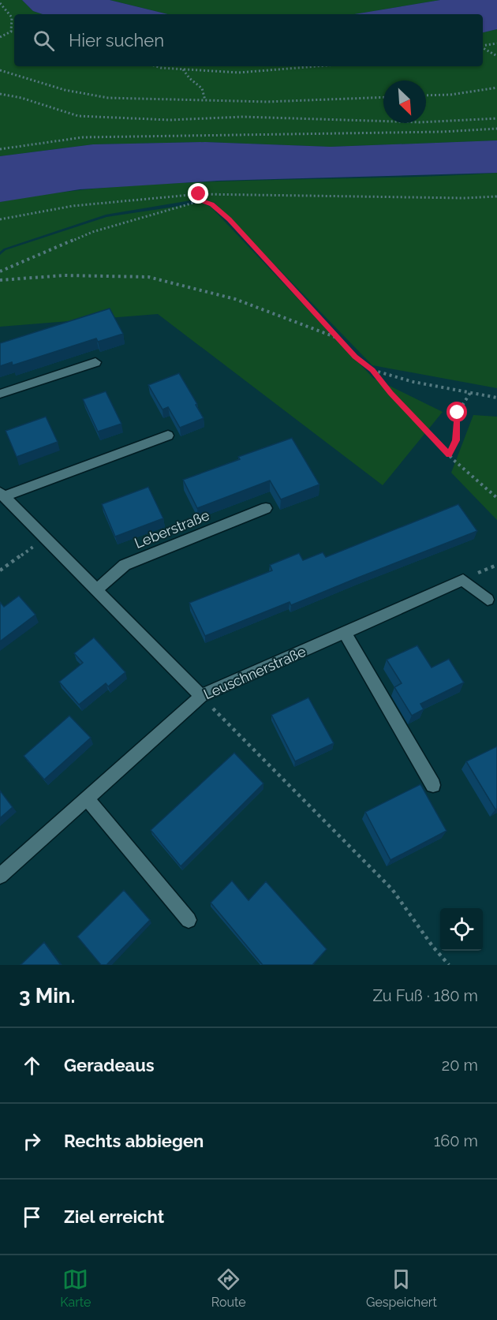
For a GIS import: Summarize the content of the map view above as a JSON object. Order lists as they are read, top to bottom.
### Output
{
  "streets": {
    "street": ["Leberstraße", "Leuschnerstraße"]
  },
  "north": "bottom right",
  "page": {
    "search": "Hier suchen",
    "heading": ["3 Min.", "Zu Fuß · 180 m"],
    "list": [
      ["Geradeaus", "20 m"],
      ["Rechts abbiegen", "160 m"],
      "Ziel erreicht"
    ],
    "nav": ["Karte", "Route", "Gespeichert"]
  }
}
